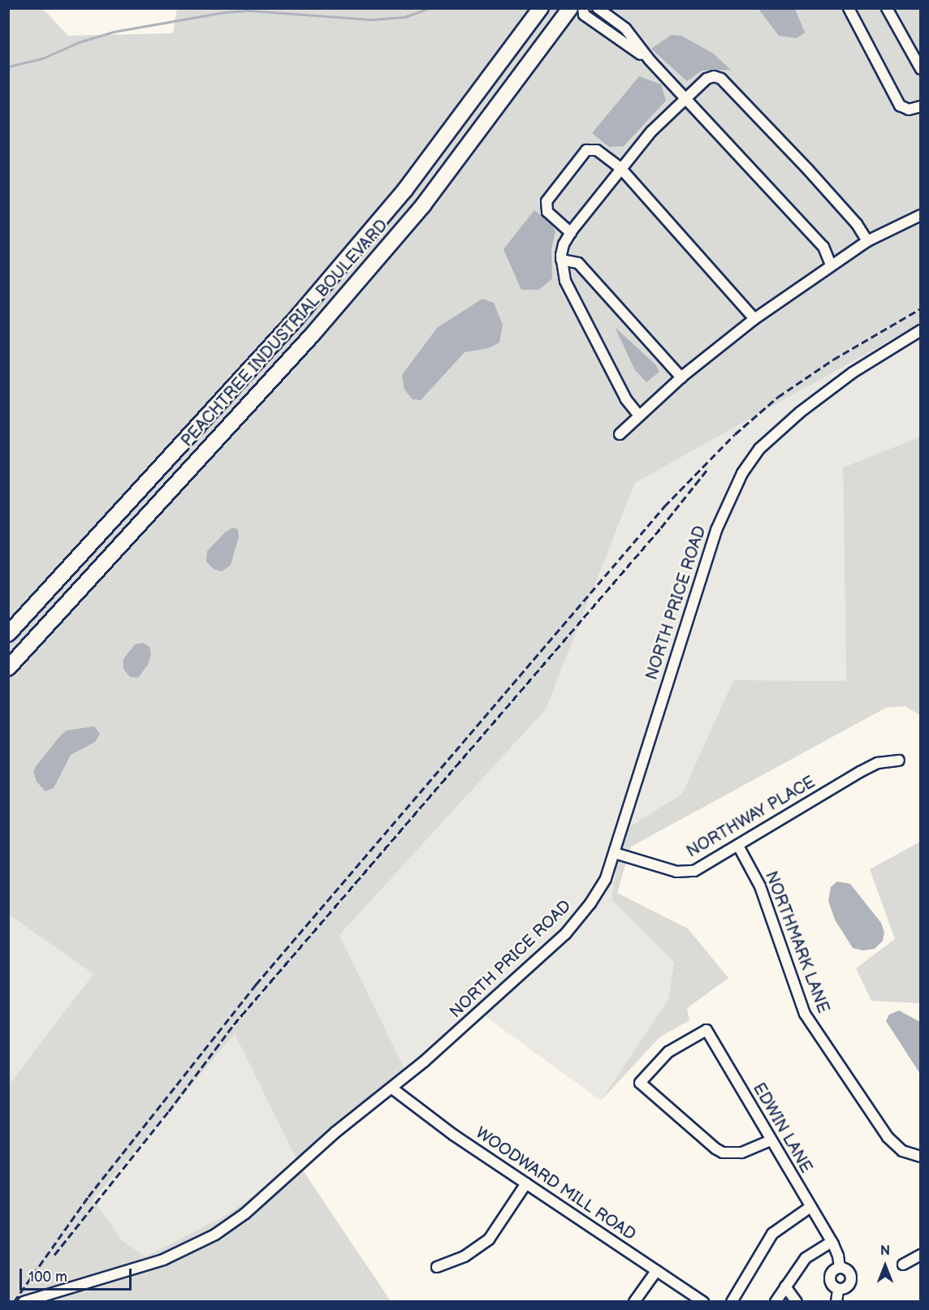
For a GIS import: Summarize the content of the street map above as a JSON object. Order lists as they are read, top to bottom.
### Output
{
  "streets": {
    "highway": ["PEACHTREE INDUSTRIAL BOULEVARD"],
    "street": [
      "NORTH PRICE ROAD",
      "NORTHWAY PLACE",
      "NORTHMARK LANE",
      "EDWIN LANE",
      "WOODWARD MILL ROAD"
    ]
  },
  "crossings": [
    ["NORTH PRICE ROAD", "NORTHWAY PLACE"],
    ["NORTH PRICE ROAD", "WOODWARD MILL ROAD"],
    ["NORTHWAY PLACE", "NORTHMARK LANE"]
  ],
  "scale_bar": "100 m",
  "north": "top"
}
